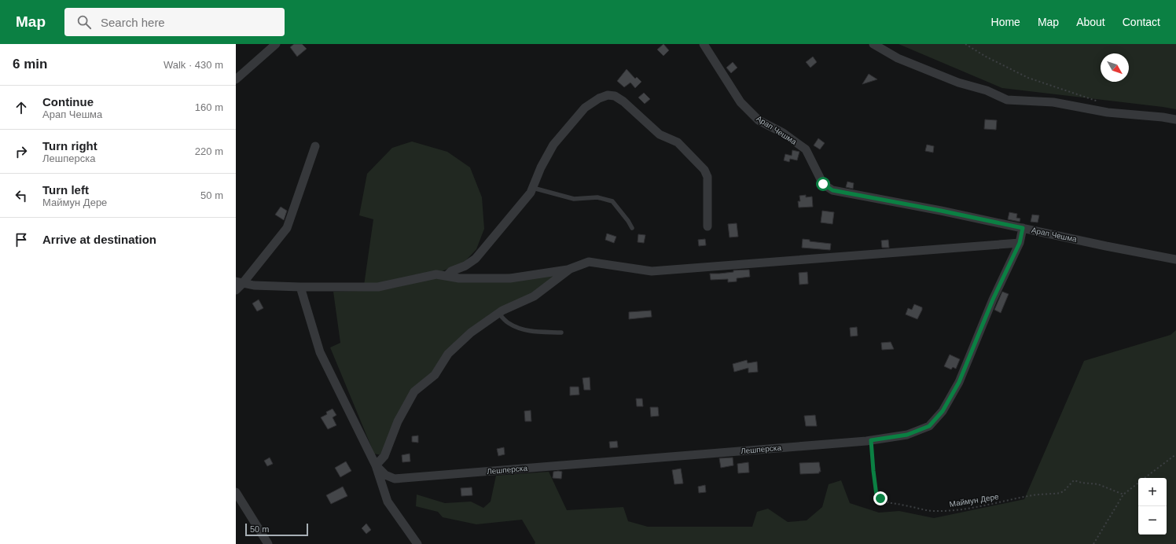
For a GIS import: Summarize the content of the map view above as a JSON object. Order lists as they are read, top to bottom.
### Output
{
  "streets": {
    "street": ["Арап Чешма", "Лешперска"],
    "path": ["Маймун Дере"]
  },
  "crossings": [
    ["Арап Чешма", "Лешперска"],
    ["Лешперска", "Маймун Дере"]
  ],
  "scale_bar": "50 m",
  "north": "bottom right",
  "page": {
    "header": "Map",
    "search": "Search here",
    "nav": [
      "Home",
      "Map",
      "About",
      "Contact"
    ],
    "heading": ["6 min", "Walk · 430 m"],
    "list": [
      ["Continue", "Арап Чешма", "160 m"],
      ["Turn right", "Лешперска", "220 m"],
      ["Turn left", "Маймун Дере", "50 m"],
      "Arrive at destination"
    ],
    "map_buttons": ["+", "−"],
    "scale": "50 m"
  }
}
